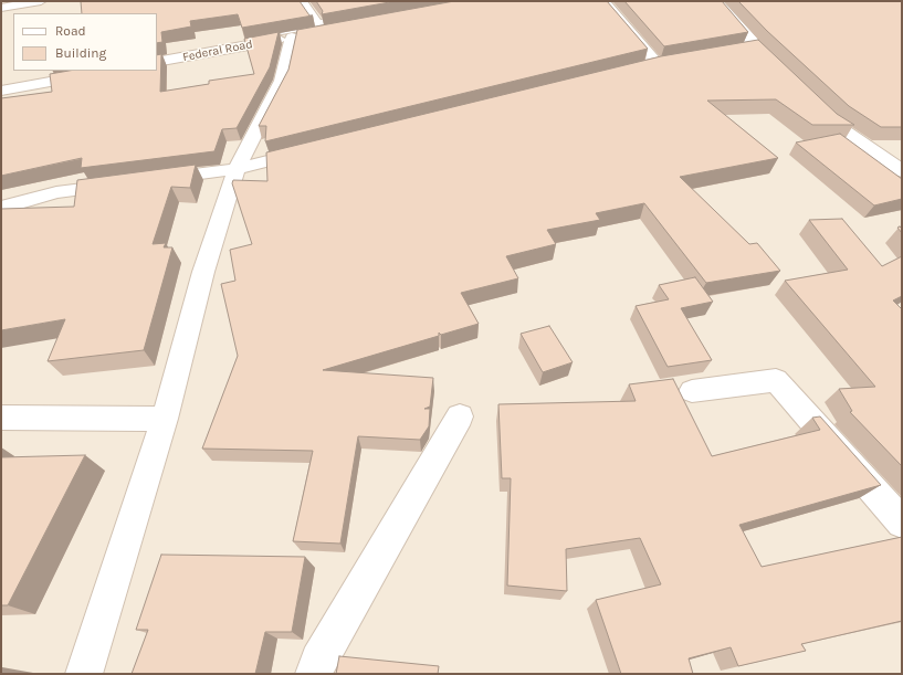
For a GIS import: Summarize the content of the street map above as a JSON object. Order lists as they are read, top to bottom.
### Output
{
  "streets": {
    "street": ["Federal Road"]
  },
  "legend": ["Road", "Building"]
}
